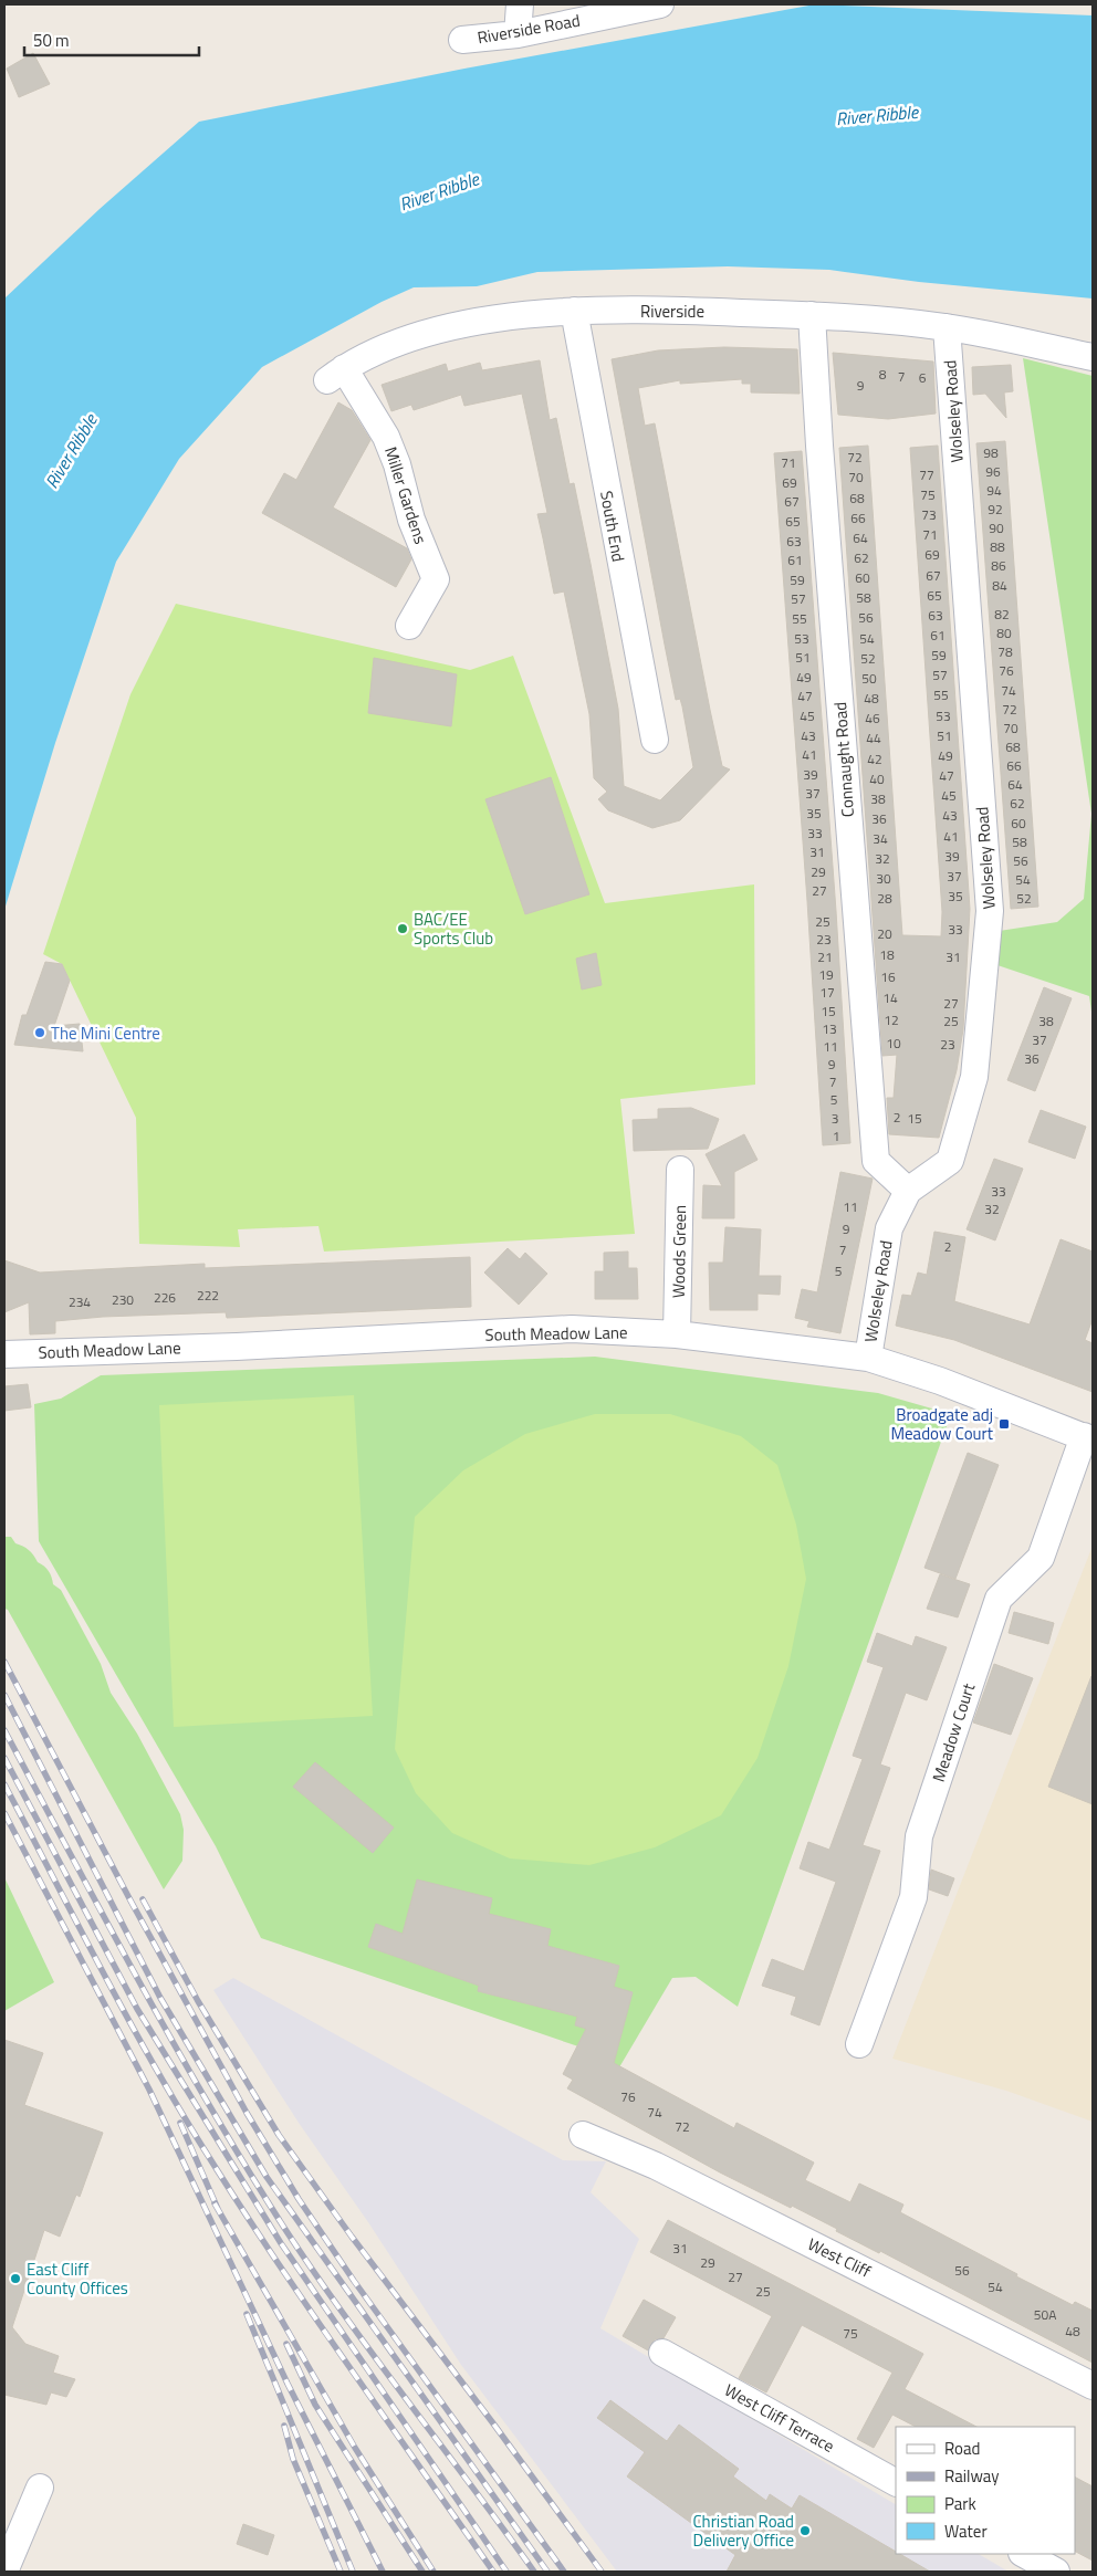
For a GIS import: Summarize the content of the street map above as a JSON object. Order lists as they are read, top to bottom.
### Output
{
  "streets": {
    "street": [
      "Riverside Road",
      "Riverside",
      "Wolseley Road",
      "Miller Gardens",
      "South End",
      "Connaught Road",
      "Woods Green",
      "South Meadow Lane",
      "Meadow Court",
      "West Cliff",
      "West Cliff Terrace"
    ]
  },
  "crossings": [
    ["Riverside", "Wolseley Road"],
    ["Riverside", "Miller Gardens"],
    ["Riverside", "South End"],
    ["Riverside", "Connaught Road"],
    ["Wolseley Road", "Connaught Road"],
    ["Wolseley Road", "South Meadow Lane"],
    ["Woods Green", "South Meadow Lane"],
    ["South Meadow Lane", "Meadow Court"]
  ],
  "water": ["River Ribble"],
  "places": {
    "other": [
      "BAC/EE Sports Club",
      "The Mini Centre",
      "East Cliff County Offices",
      "Christian Road Delivery Office"
    ],
    "transit": ["Broadgate adj Meadow Court"]
  },
  "house_numbers": [
    "8",
    "7",
    "6",
    "9",
    "98",
    "72",
    "71",
    "96",
    "77",
    "70",
    "69",
    "94",
    "75",
    "68",
    "67",
    "92",
    "73",
    "66",
    "65",
    "90",
    "71",
    "64",
    "63",
    "88",
    "69",
    "62",
    "61",
    "86",
    "67",
    "60",
    "59",
    "84",
    "65",
    "58",
    "57",
    "82",
    "63",
    "56",
    "55",
    "80",
    "61",
    "53",
    "54",
    "78",
    "59",
    "51",
    "52",
    "76",
    "57",
    "49",
    "50",
    "74",
    "55",
    "47",
    "48",
    "72",
    "45",
    "53",
    "46",
    "70",
    "43",
    "51",
    "44",
    "68",
    "41",
    "49",
    "42",
    "66",
    "39",
    "47",
    "40",
    "64",
    "37",
    "45",
    "38",
    "62",
    "35",
    "43",
    "36",
    "60",
    "33",
    "41",
    "34",
    "58",
    "31",
    "39",
    "32",
    "56",
    "29",
    "37",
    "30",
    "54",
    "27",
    "35",
    "28",
    "52",
    "25",
    "33",
    "20",
    "23",
    "18",
    "21",
    "31",
    "19",
    "16",
    "17",
    "14",
    "27",
    "15",
    "12",
    "25",
    "38",
    "13",
    "37",
    "10",
    "23",
    "11",
    "36",
    "9",
    "7",
    "5",
    "2",
    "3",
    "15",
    "1",
    "33",
    "11",
    "32",
    "9",
    "2",
    "7",
    "5",
    "222",
    "226",
    "230",
    "234",
    "76",
    "74",
    "72",
    "31",
    "29",
    "56",
    "27",
    "54",
    "25",
    "50A",
    "48",
    "75"
  ],
  "legend": [
    "Road",
    "Railway",
    "Park",
    "Water"
  ],
  "scale_bar": "50 m"
}
